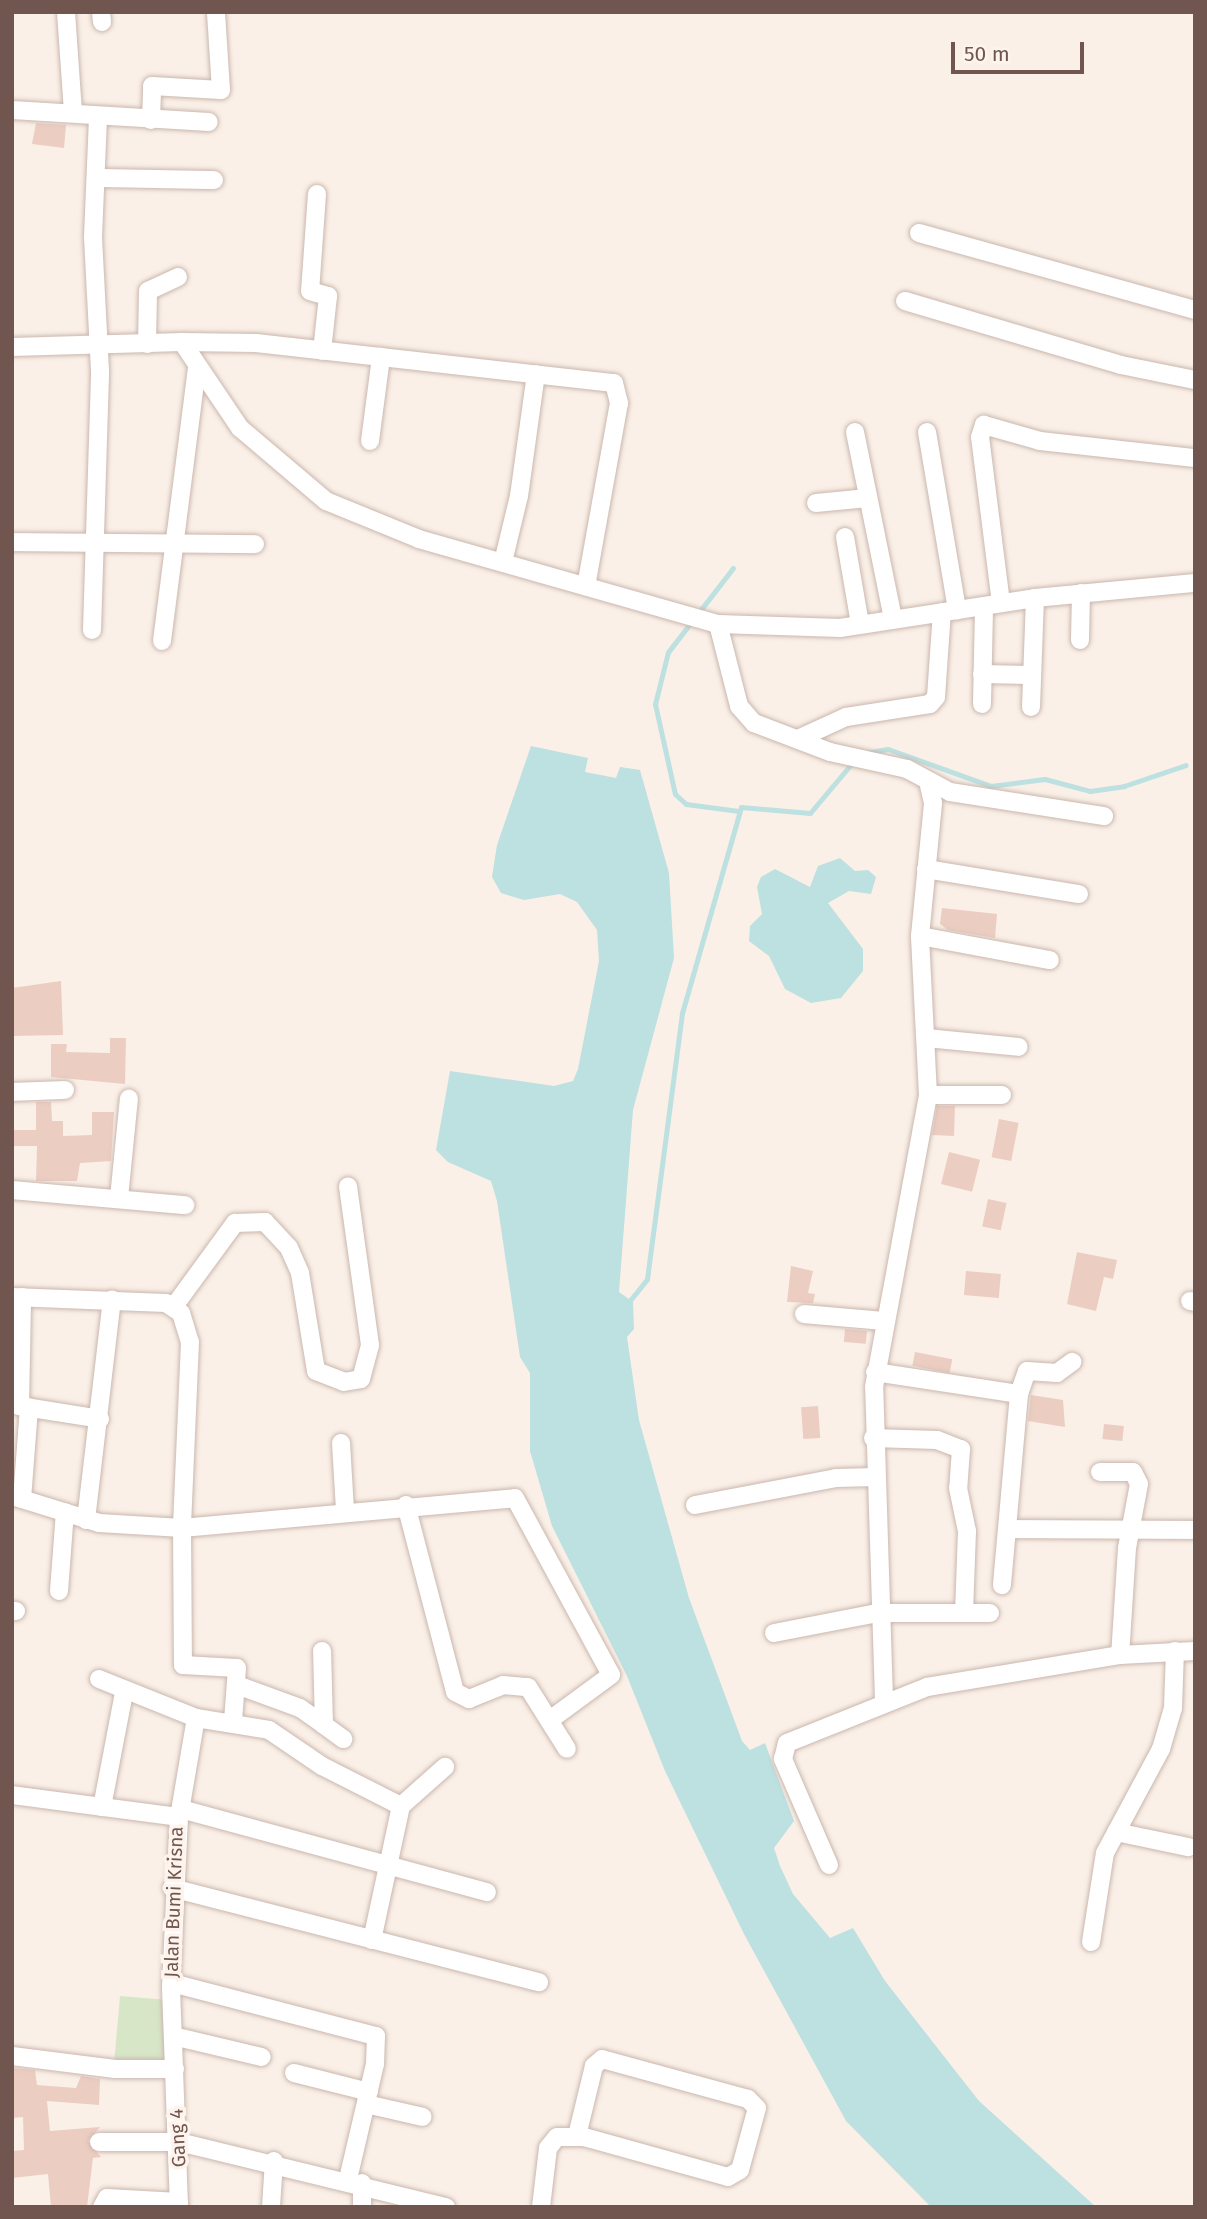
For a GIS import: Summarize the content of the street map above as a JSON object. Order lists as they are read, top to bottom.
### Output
{
  "streets": {
    "street": ["Jalan Bumi Krisna", "Gang 4"]
  },
  "crossings": [
    ["Jalan Bumi Krisna", "Gang 4"]
  ],
  "scale_bar": "50 m"
}
